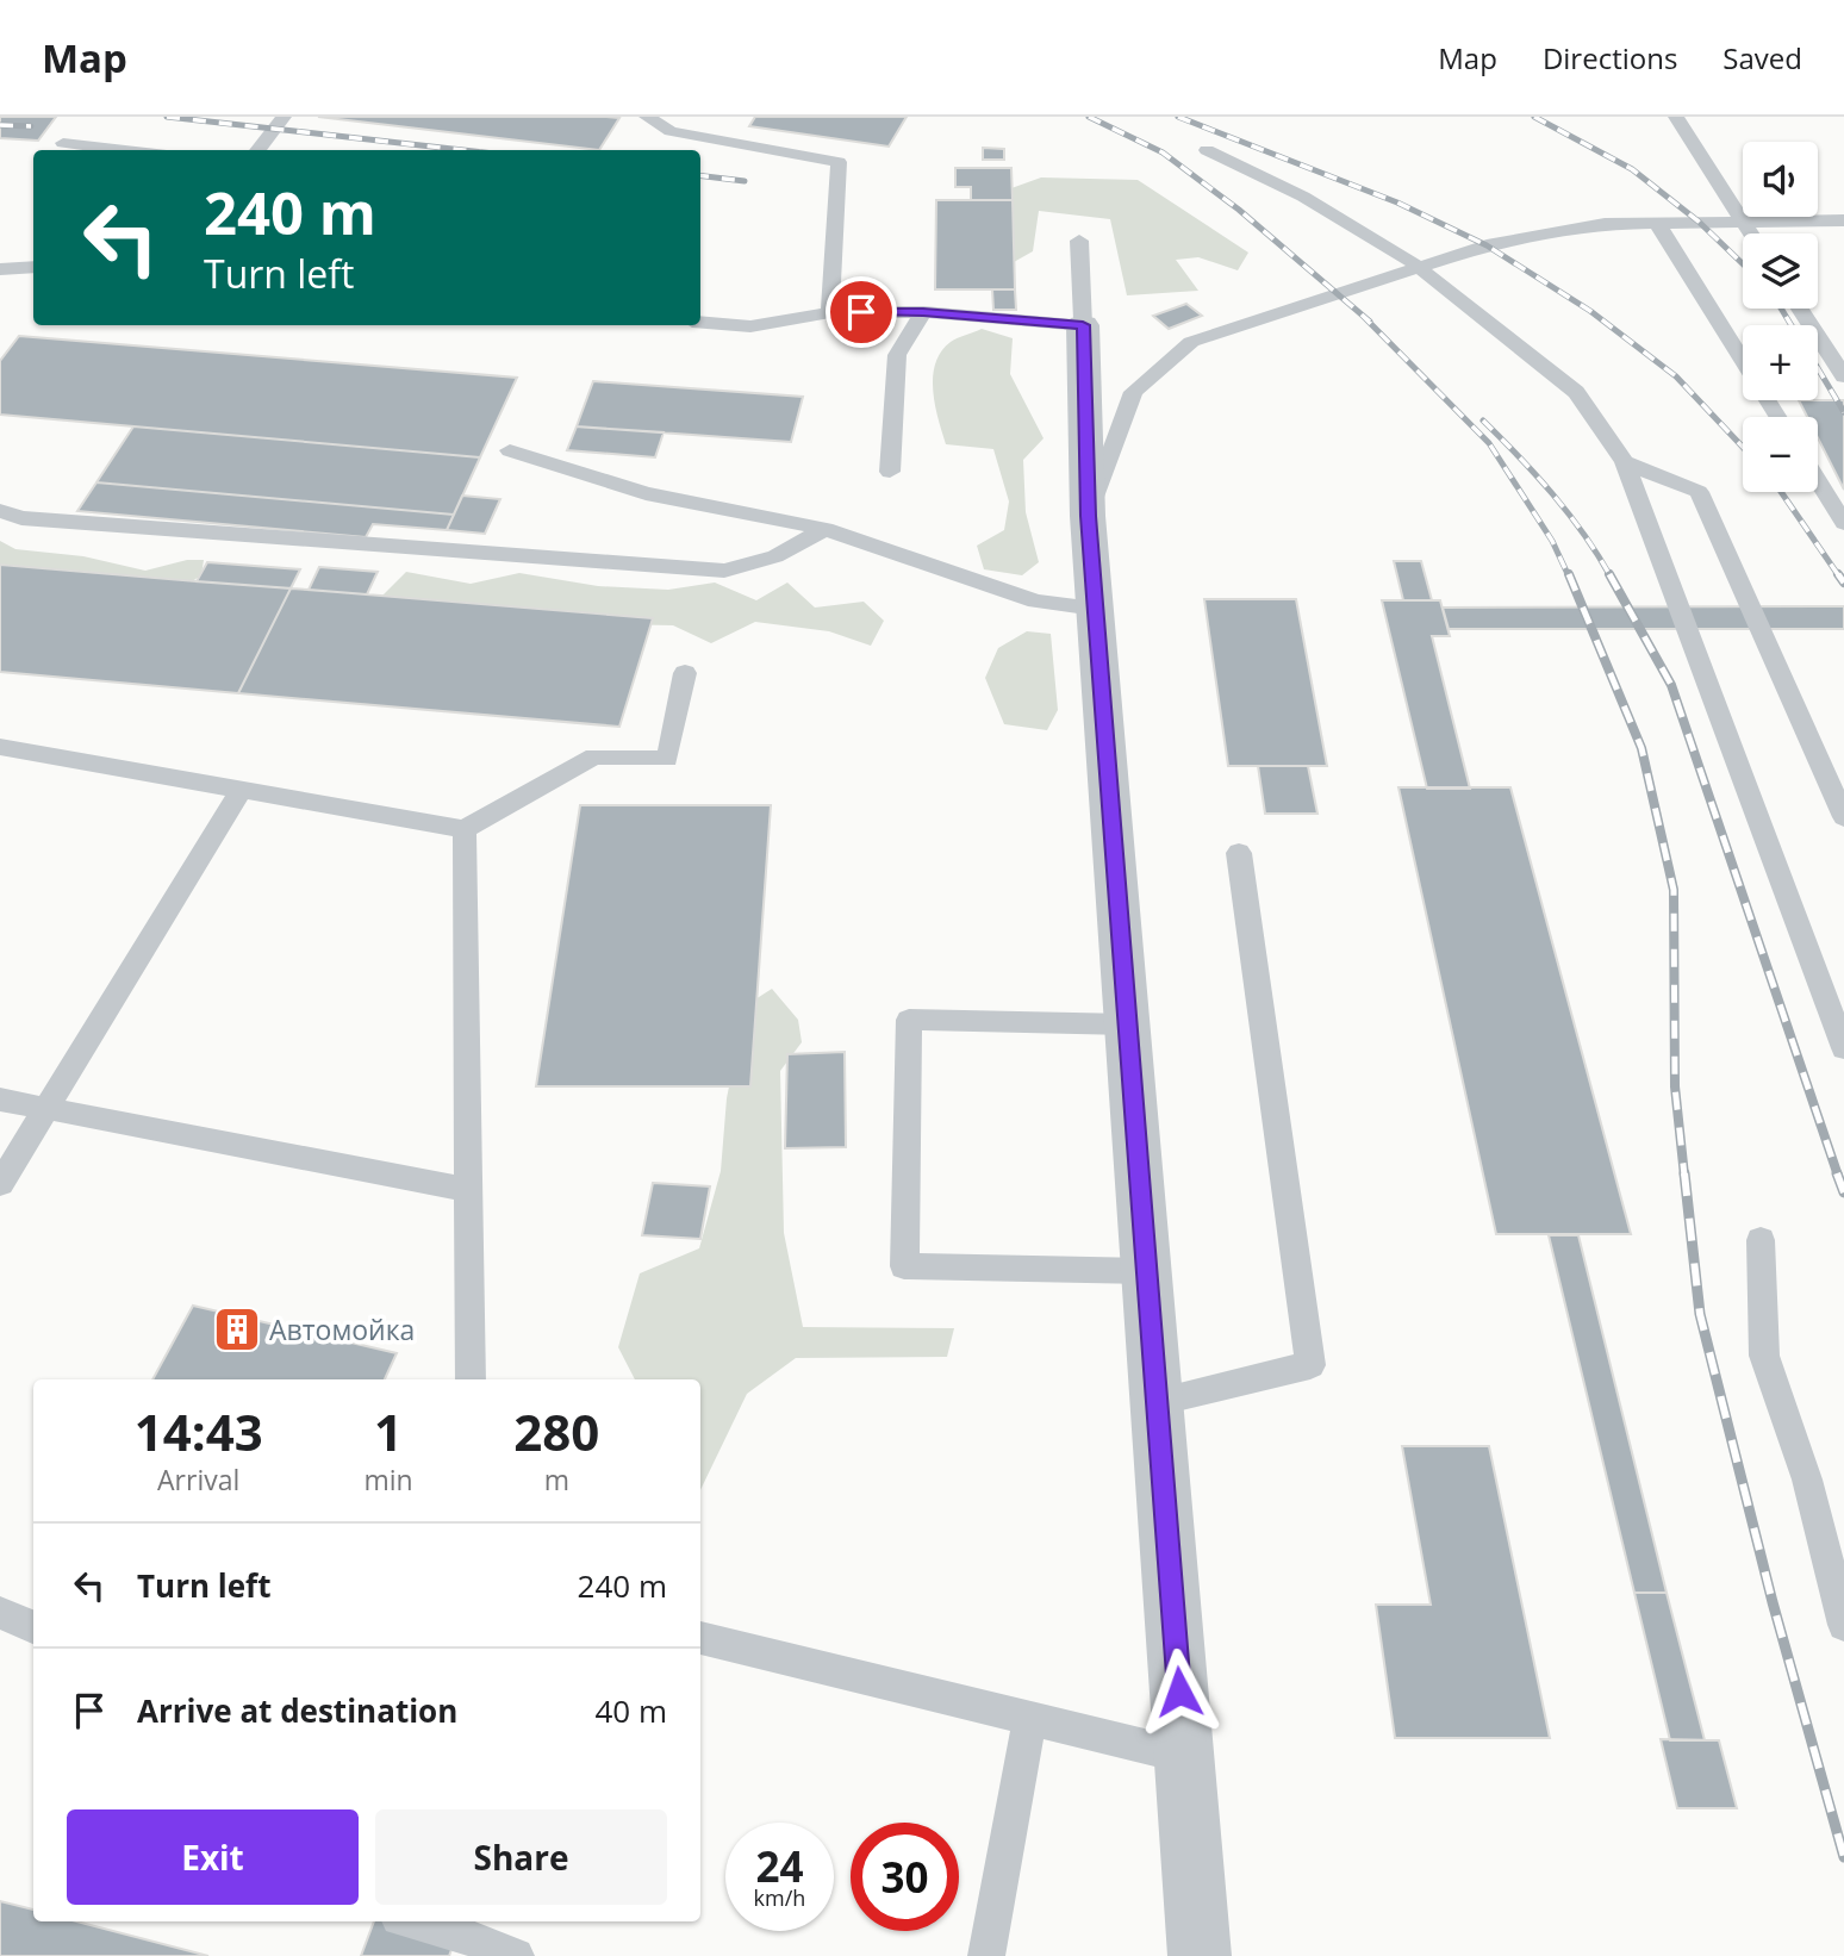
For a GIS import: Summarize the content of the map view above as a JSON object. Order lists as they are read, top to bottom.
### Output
{
  "places": {
    "building": ["Автомойка"]
  },
  "page": {
    "header": "Map",
    "nav": ["Map", "Directions", "Saved"],
    "map_buttons": ["+", "−"],
    "turn": ["240 m", "Turn left"],
    "eta": [
      "14:43",
      "Arrival",
      "1",
      "min",
      "280",
      "m"
    ],
    "list": [
      {
        "name": "Turn left",
        "value": "240 m"
      },
      {
        "name": "Arrive at destination",
        "value": "40 m"
      }
    ],
    "buttons": ["Exit", "Share"],
    "speed": "24 km/h",
    "limit": "30"
  }
}
